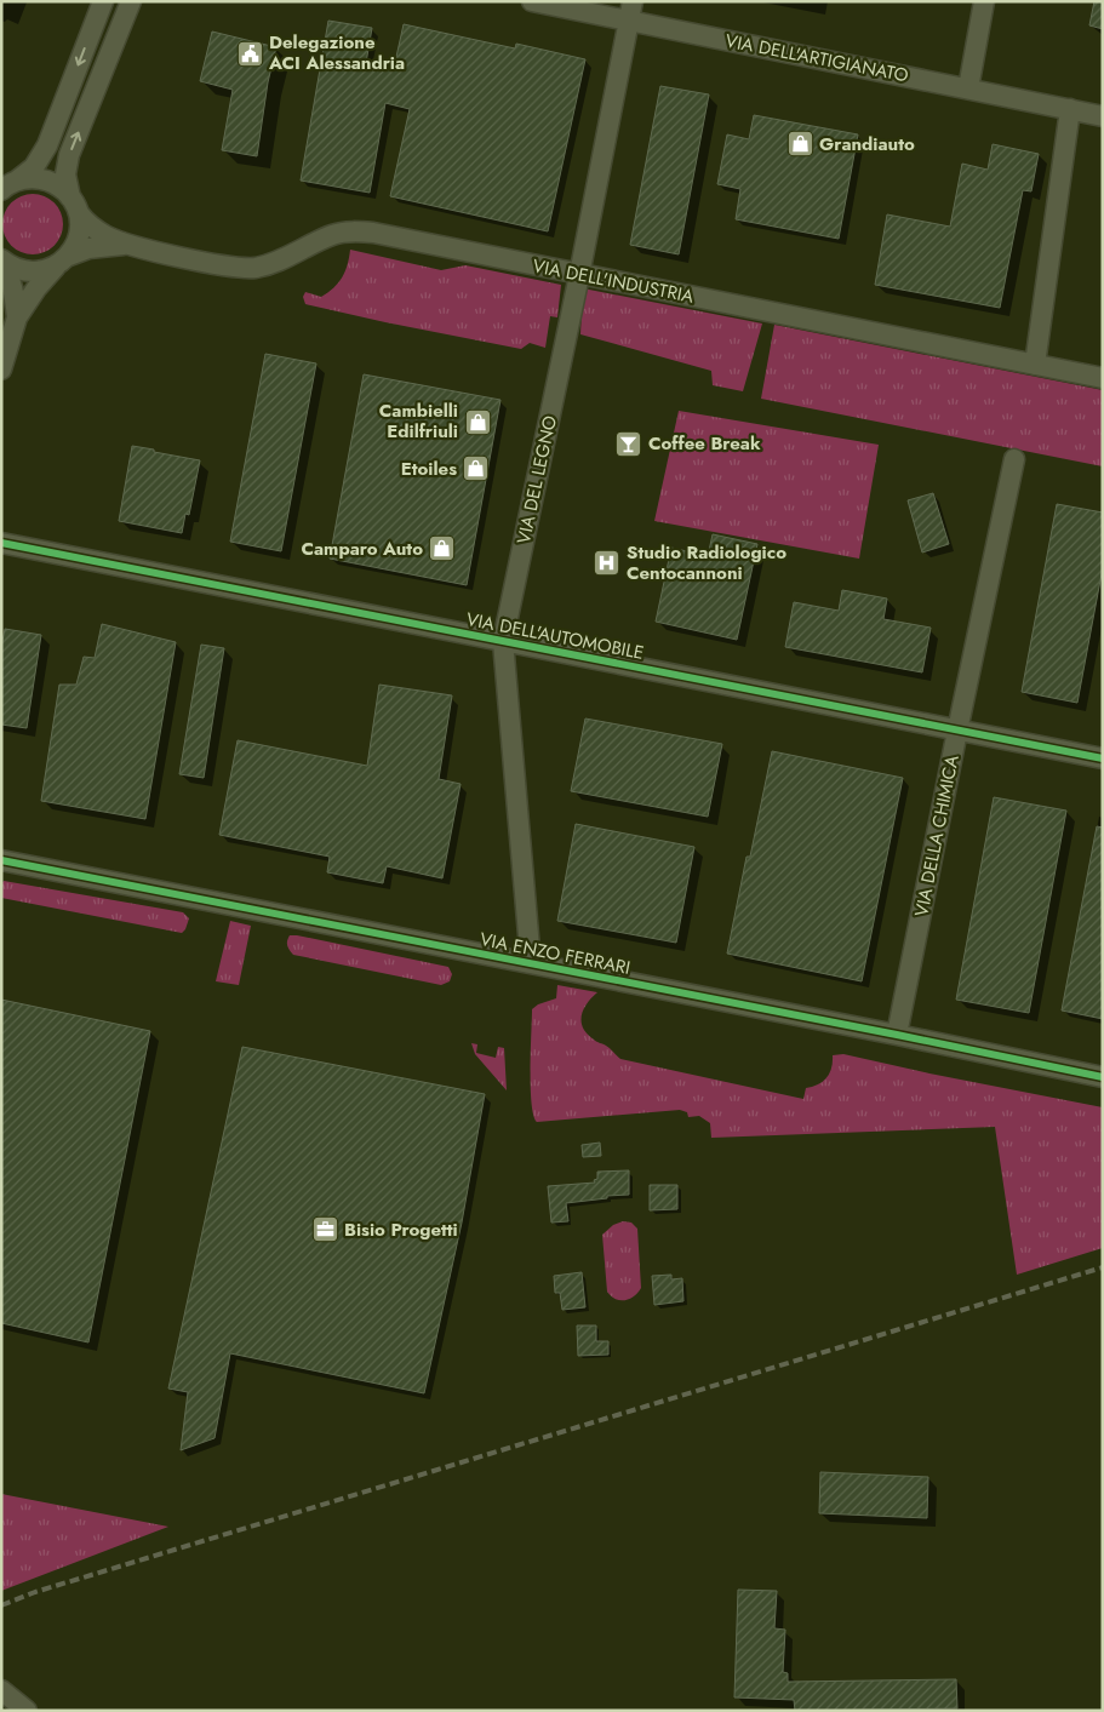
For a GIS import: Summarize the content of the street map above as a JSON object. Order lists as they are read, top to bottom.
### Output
{
  "streets": {
    "street": [
      "VIA DELL'ARTIGIANATO",
      "VIA DELL'INDUSTRIA",
      "VIA DEL LEGNO",
      "VIA DELL'AUTOMOBILE",
      "VIA DELLA CHIMICA",
      "VIA ENZO FERRARI"
    ]
  },
  "crossings": [
    ["VIA DELL'ARTIGIANATO", "VIA DEL LEGNO"],
    ["VIA DELL'INDUSTRIA", "VIA DEL LEGNO"],
    ["VIA DEL LEGNO", "VIA DELL'AUTOMOBILE"],
    ["VIA DEL LEGNO", "VIA ENZO FERRARI"],
    ["VIA DELL'AUTOMOBILE", "VIA DELLA CHIMICA"],
    ["VIA DELLA CHIMICA", "VIA ENZO FERRARI"]
  ],
  "places": {
    "public building": ["Delegazione ACI Alessandria"],
    "shop": [
      "Grandiauto",
      "Cambielli Edilfriuli",
      "Etoiles",
      "Camparo Auto"
    ],
    "bar": ["Coffee Break"],
    "hospital": ["Studio Radiologico Centocannoni"],
    "office": ["Bisio Progetti"]
  }
}
